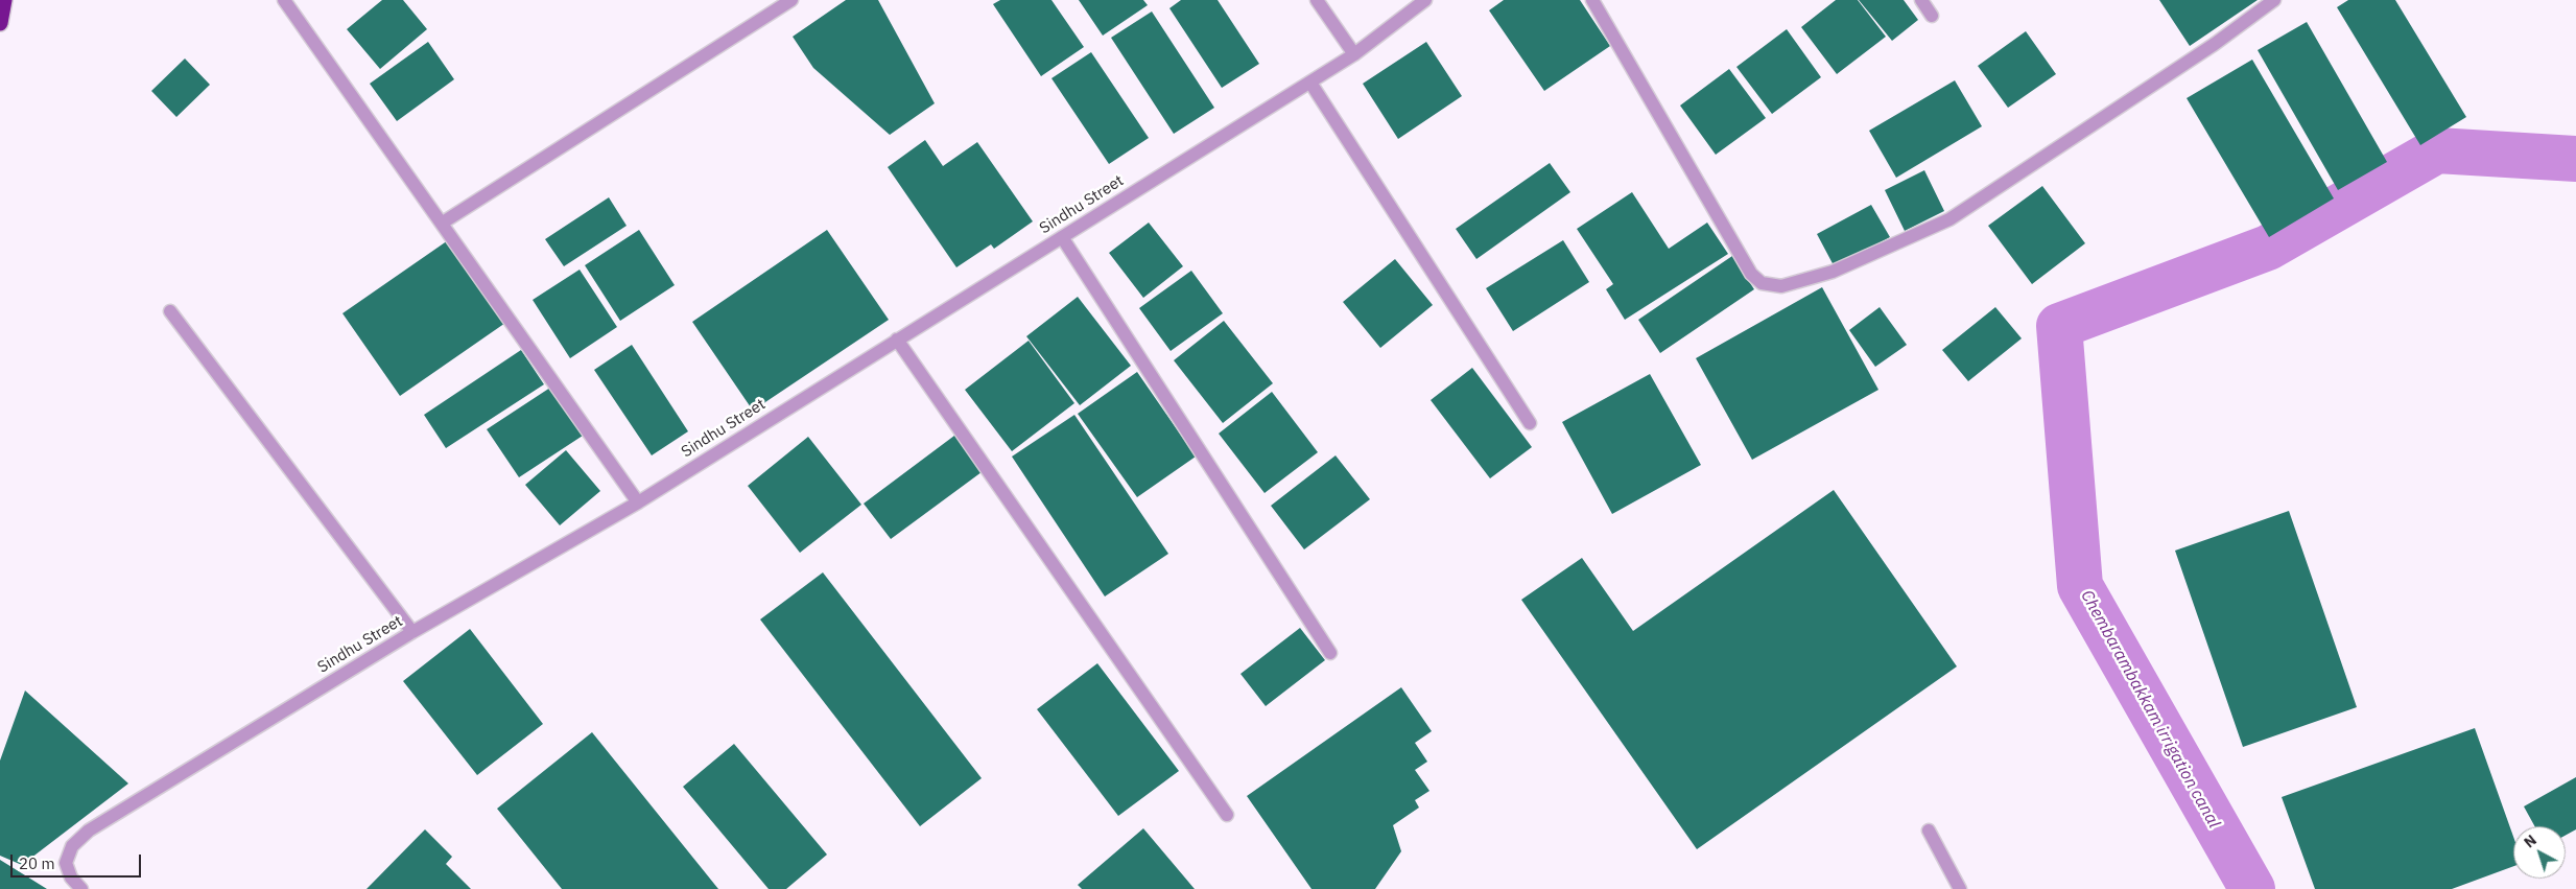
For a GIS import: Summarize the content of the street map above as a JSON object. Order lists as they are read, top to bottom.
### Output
{
  "streets": {
    "street": ["Sindhu Street"]
  },
  "water": ["Chembarambakkam irrigation canal"],
  "scale_bar": "20 m",
  "north": "top left"
}
